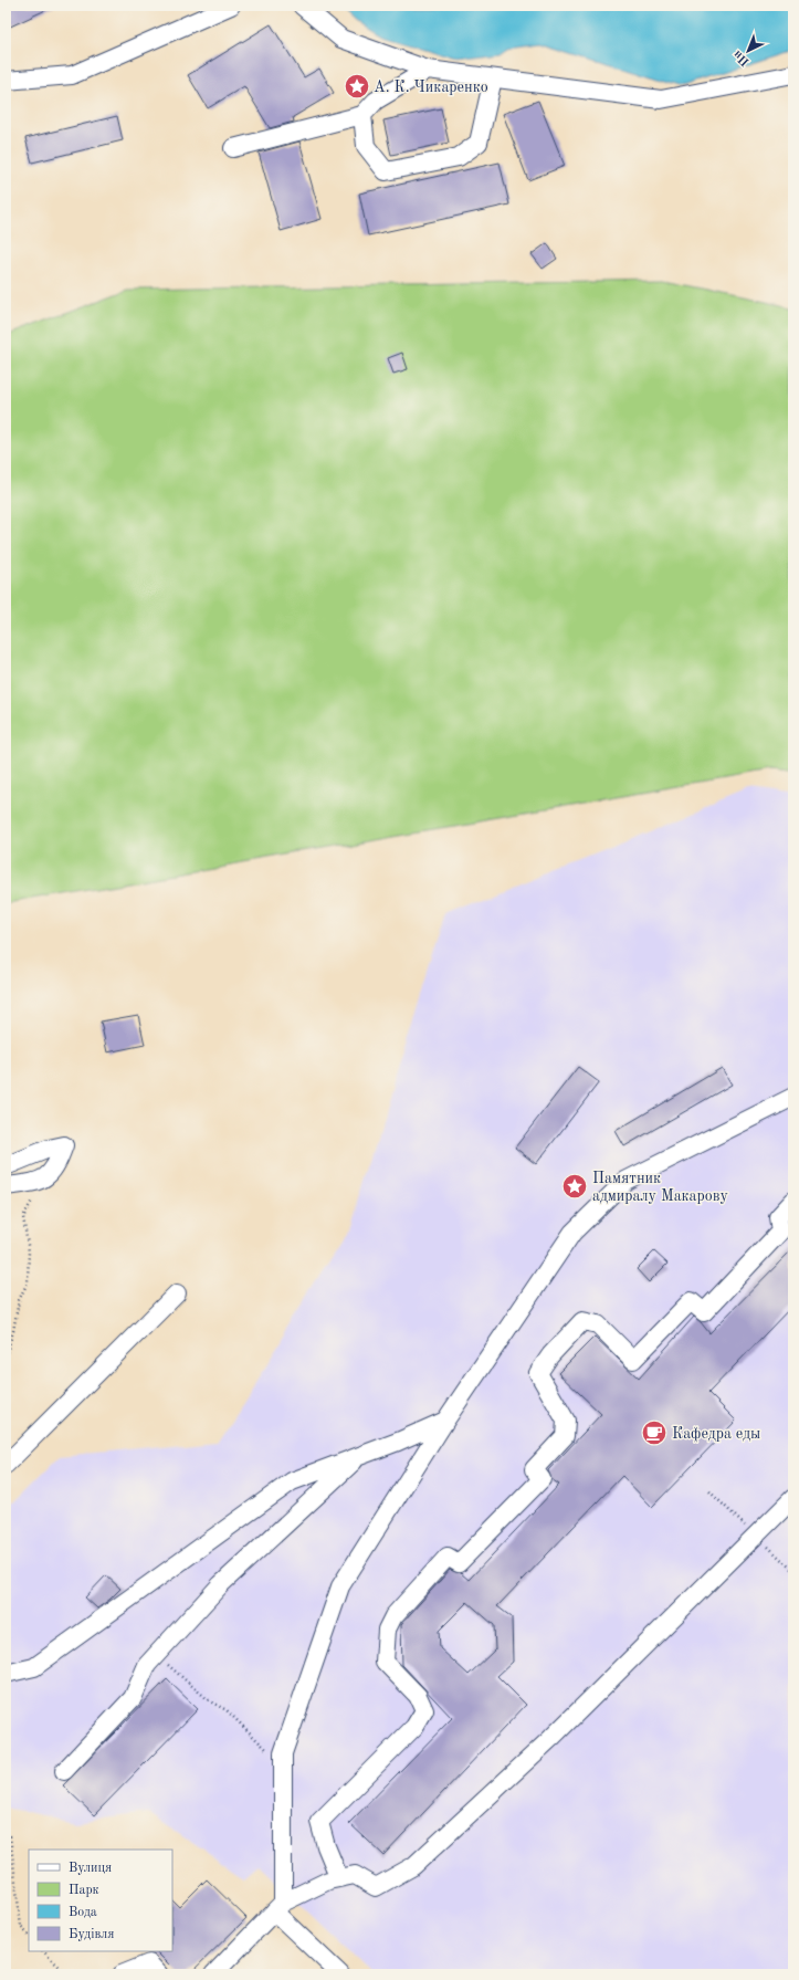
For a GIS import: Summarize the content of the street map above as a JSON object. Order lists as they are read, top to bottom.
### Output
{
  "places": {
    "place": ["А. К. Чикаренко", "Памятник адмиралу Макарову"],
    "cafe": ["Кафедра еды"]
  },
  "legend": [
    "Вулиця",
    "Парк",
    "Вода",
    "Будівля"
  ],
  "north": "bottom left"
}
